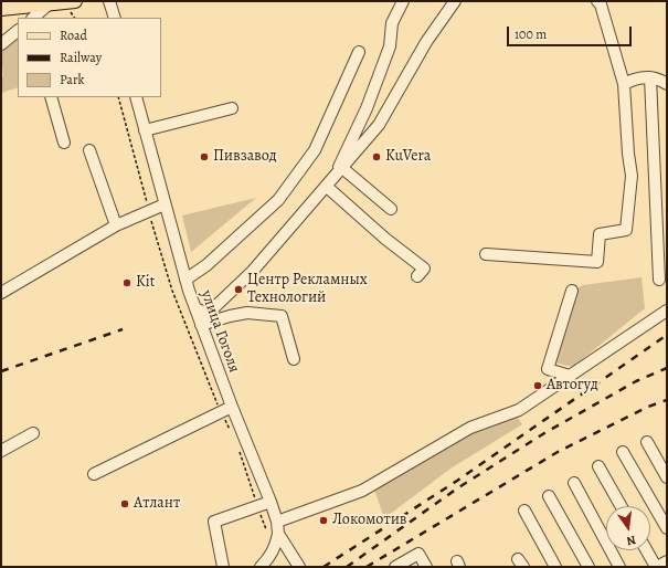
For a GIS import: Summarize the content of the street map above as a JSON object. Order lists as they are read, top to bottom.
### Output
{
  "streets": {
    "street": ["улица Гоголя"]
  },
  "places": [
    "Пивзавод",
    "KuVera",
    "Kit",
    "Центр Рекламных Технологий",
    "Автогуд",
    "Атлант",
    "Локомотив"
  ],
  "legend": ["Road", "Railway", "Park"],
  "scale_bar": "100 m",
  "north": "bottom"
}
